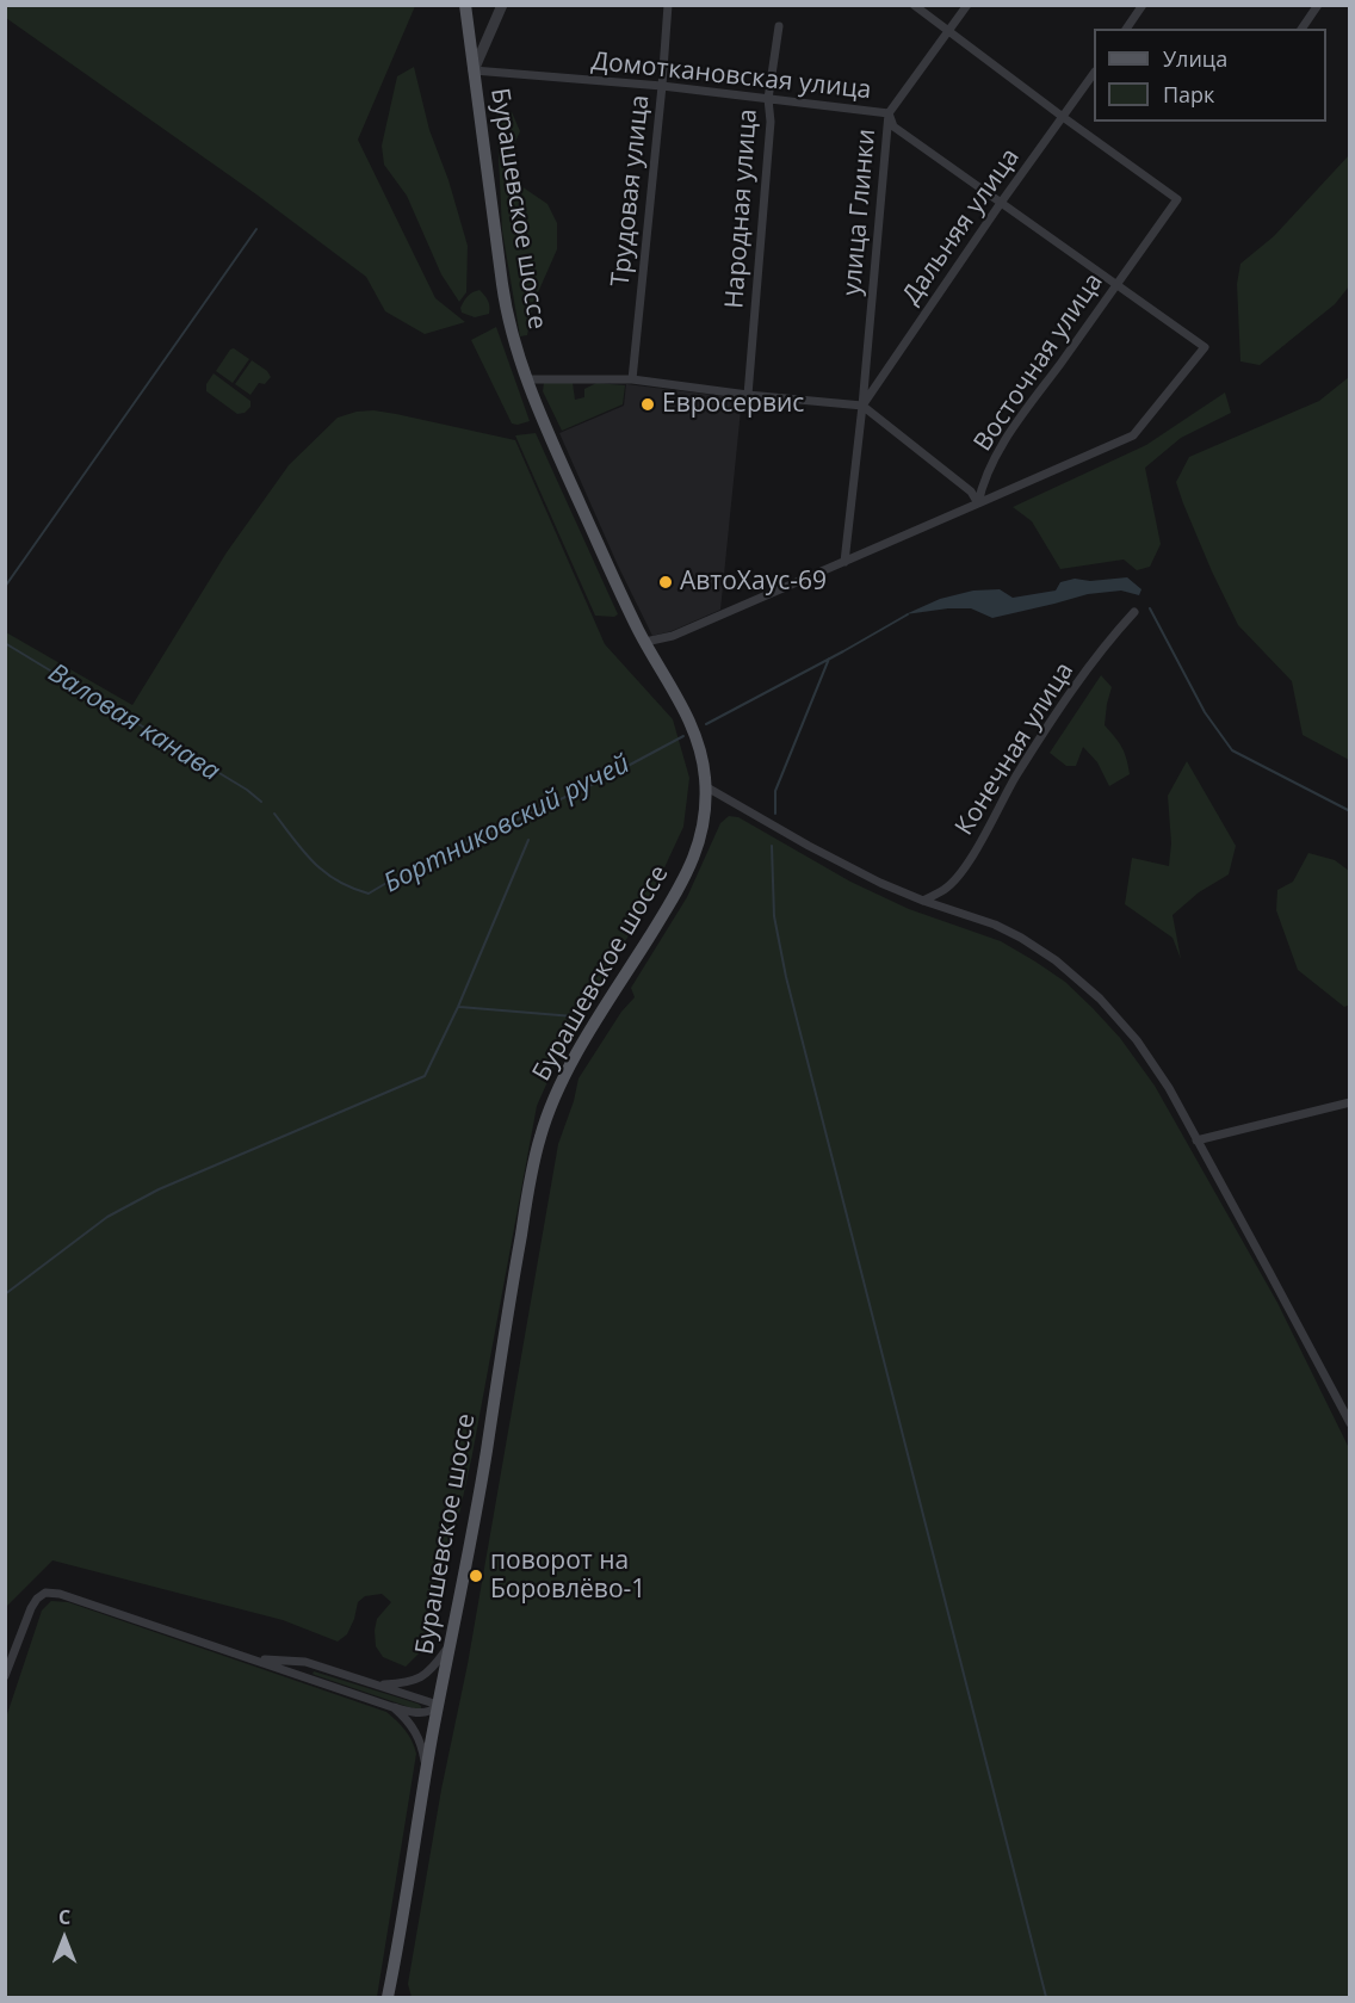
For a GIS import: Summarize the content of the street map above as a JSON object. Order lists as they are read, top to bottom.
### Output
{
  "streets": {
    "main road": ["Бурашевское шоссе"],
    "street": [
      "Домоткановская улица",
      "Трудовая улица",
      "Народная улица",
      "улица Глинки",
      "Дальняя улица",
      "Восточная улица",
      "Конечная улица"
    ]
  },
  "crossings": [
    ["Домоткановская улица", "Трудовая улица"],
    ["Домоткановская улица", "Бурашевское шоссе"],
    ["Домоткановская улица", "Народная улица"],
    ["Домоткановская улица", "улица Глинки"],
    ["Домоткановская улица", "Дальняя улица"],
    ["Домоткановская улица", "Восточная улица"],
    ["улица Глинки", "Дальняя улица"],
    ["Дальняя улица", "Восточная улица"]
  ],
  "water": ["Валовая канава", "Бортниковский ручей"],
  "places": ["Евросервис", "АвтоХаус-69", "поворот на Боровлёво-1"],
  "legend": ["Улица", "Парк"],
  "north": "top"
}
